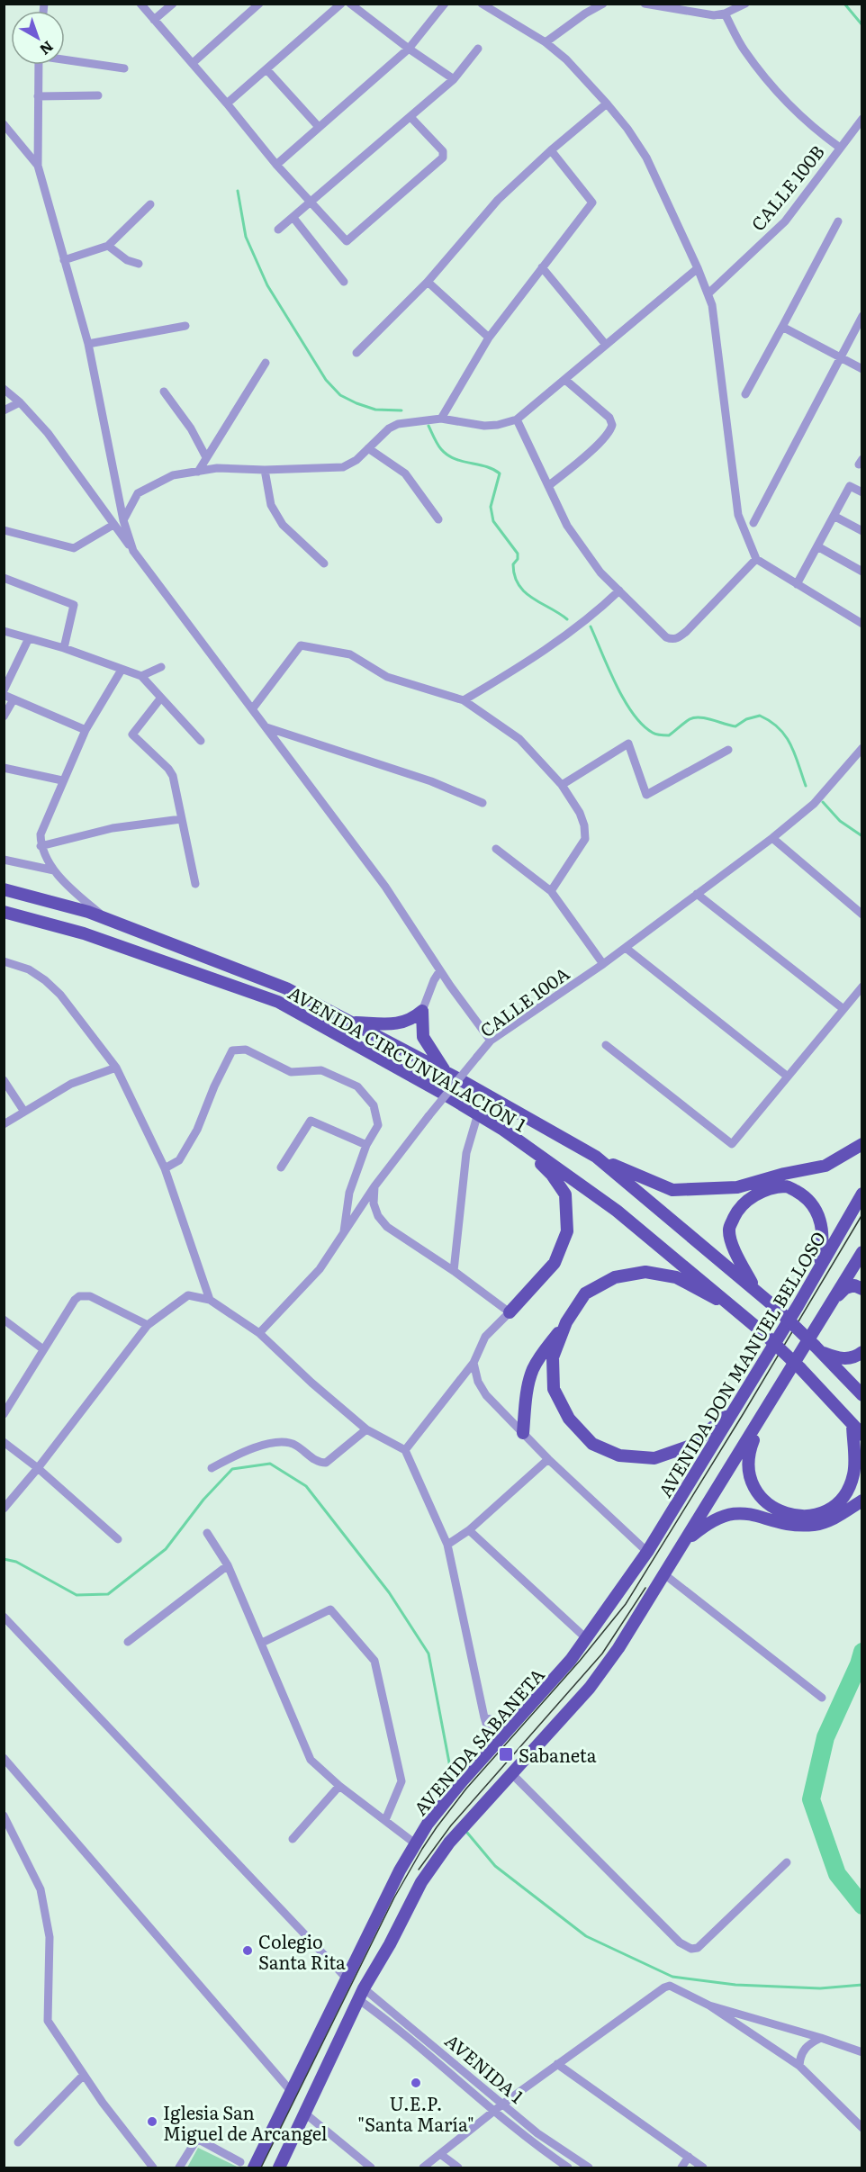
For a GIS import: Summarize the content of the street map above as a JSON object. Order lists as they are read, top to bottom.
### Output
{
  "streets": {
    "main road": ["AVENIDA CIRCUNVALACIÓN 1", "AVENIDA DON MANUEL BELLOSO", "AVENIDA SABANETA"],
    "street": ["CALLE 100B", "CALLE 100A", "AVENIDA 1"]
  },
  "crossings": [
    ["AVENIDA DON MANUEL BELLOSO", "AVENIDA SABANETA"]
  ],
  "places": {
    "transit": ["Sabaneta"],
    "other": ["Colegio Santa Rita", "U.E.P. \"Santa María\"", "Iglesia San Miguel de Arcangel"]
  },
  "north": "bottom right"
}
